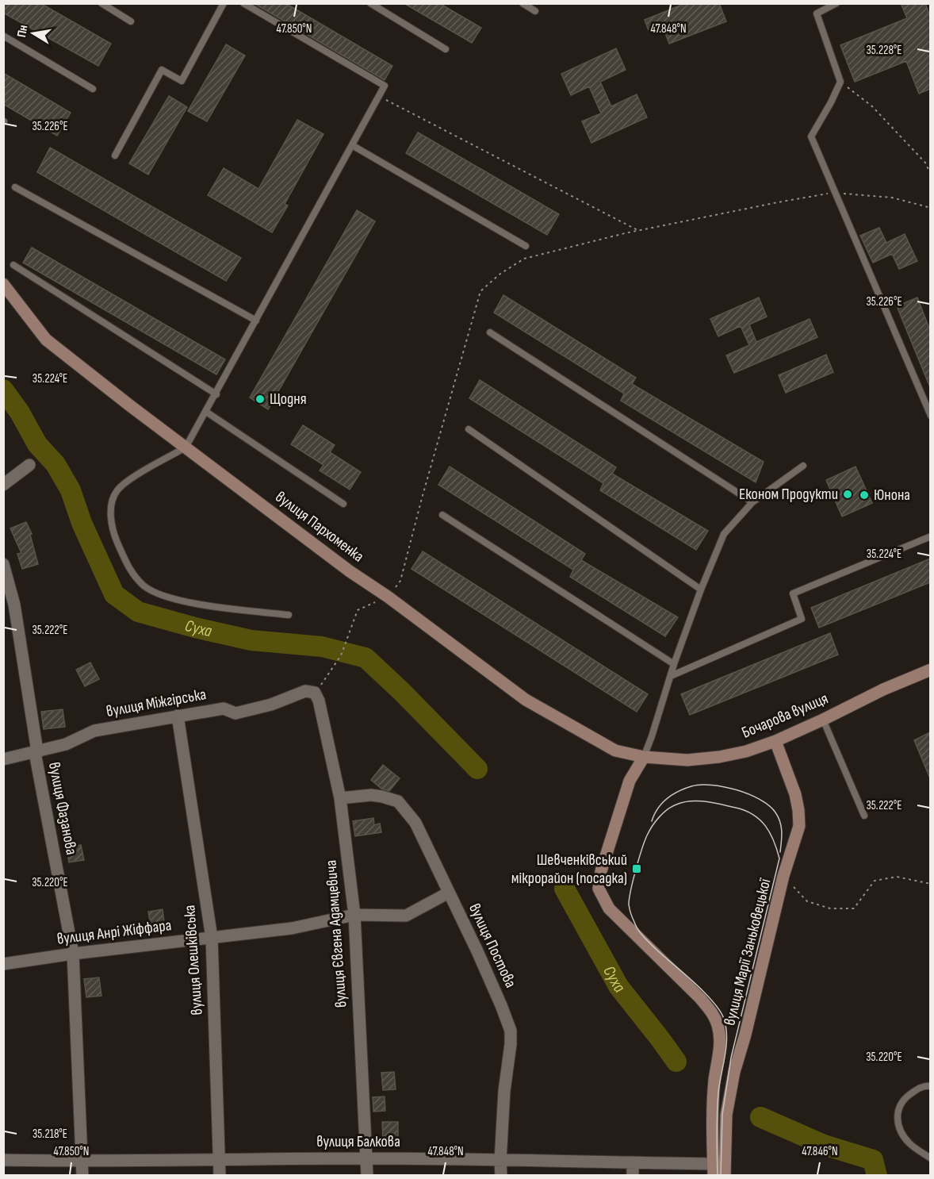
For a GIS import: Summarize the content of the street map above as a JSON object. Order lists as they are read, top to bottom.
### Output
{
  "streets": {
    "street": [
      "вулиця Пархоменка",
      "вулиця Міжгірська",
      "Бочарова вулиця",
      "вулиця Фазанова",
      "вулиця Анрі Жіффара",
      "вулиця Євгена Адамцевича",
      "вулиця Постова",
      "вулиця Марії Заньковецької",
      "вулиця Олешківська",
      "вулиця Балкова"
    ]
  },
  "crossings": [
    ["вулиця Пархоменка", "Бочарова вулиця"],
    ["вулиця Пархоменка", "вулиця Марії Заньковецької"],
    ["вулиця Міжгірська", "вулиця Фазанова"],
    ["вулиця Міжгірська", "вулиця Євгена Адамцевича"],
    ["вулиця Міжгірська", "вулиця Олешківська"],
    ["Бочарова вулиця", "вулиця Марії Заньковецької"],
    ["вулиця Фазанова", "вулиця Анрі Жіффара"],
    ["вулиця Фазанова", "вулиця Балкова"],
    ["вулиця Анрі Жіффара", "вулиця Євгена Адамцевича"],
    ["вулиця Анрі Жіффара", "вулиця Постова"],
    ["вулиця Анрі Жіффара", "вулиця Олешківська"],
    ["вулиця Євгена Адамцевича", "вулиця Постова"],
    ["вулиця Євгена Адамцевича", "вулиця Балкова"],
    ["вулиця Постова", "вулиця Балкова"],
    ["вулиця Марії Заньковецької", "вулиця Балкова"],
    ["вулиця Олешківська", "вулиця Балкова"]
  ],
  "water": ["Суха"],
  "places": {
    "other": ["Щодня", "Економ Продукти", "Юнона"],
    "transit": ["Шевченківський мікрорайон (посадка)"]
  },
  "north": "left",
  "coordinates": [
    "47.850°N",
    "47.848°N",
    "35.228°E",
    "35.226°E",
    "35.224°E",
    "35.222°E",
    "35.220°E",
    "35.218°E",
    "47.846°N"
  ]
}
